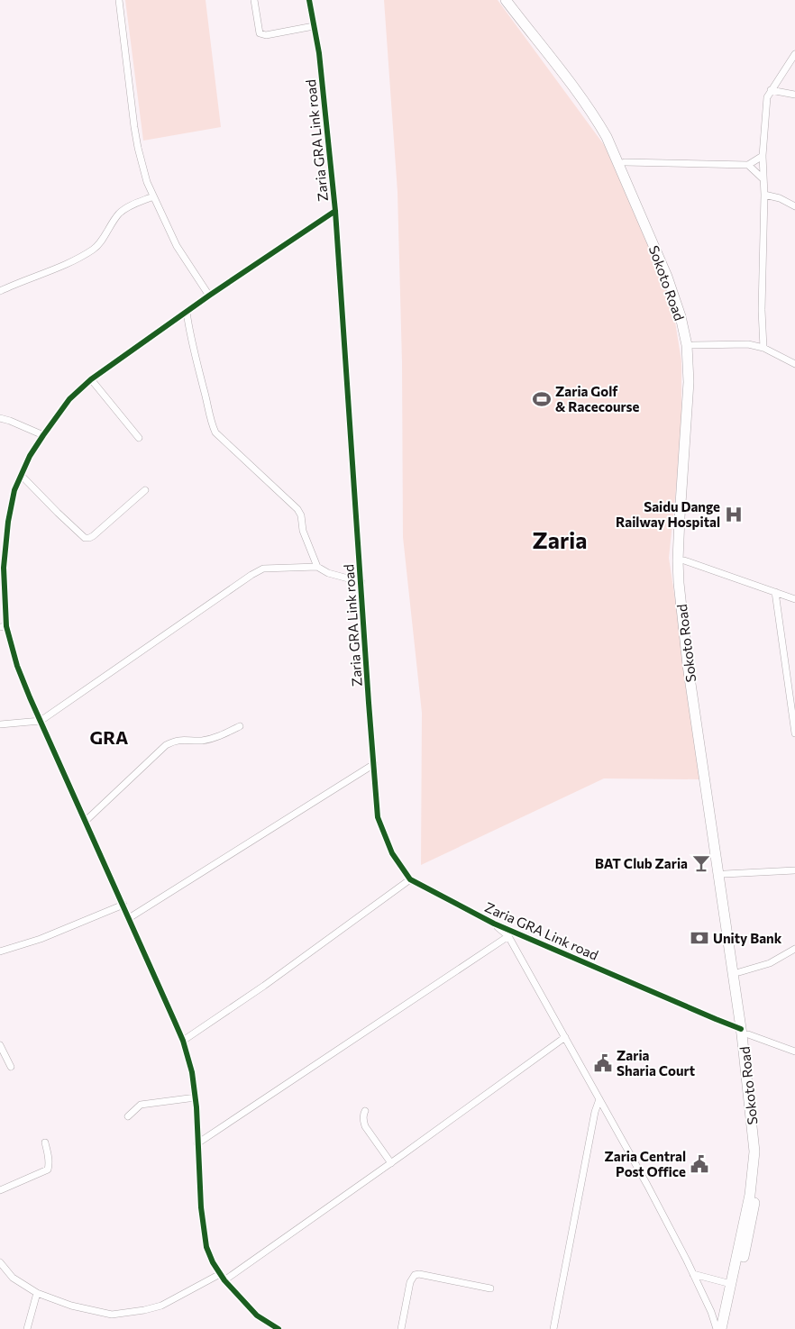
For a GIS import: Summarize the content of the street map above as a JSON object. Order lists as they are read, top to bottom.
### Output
{
  "streets": {
    "main road": ["Sokoto Road"],
    "street": ["Zaria GRA Link road"]
  },
  "crossings": [
    ["Zaria GRA Link road", "Sokoto Road"]
  ],
  "districts": ["Zaria", "GRA"],
  "places": {
    "sports": ["Zaria Golf & Racecourse"],
    "hospital": ["Saidu Dange Railway Hospital"],
    "bar": ["BAT Club Zaria"],
    "bank": ["Unity Bank"],
    "public building": ["Zaria Sharia Court", "Zaria Central Post Office"]
  }
}
